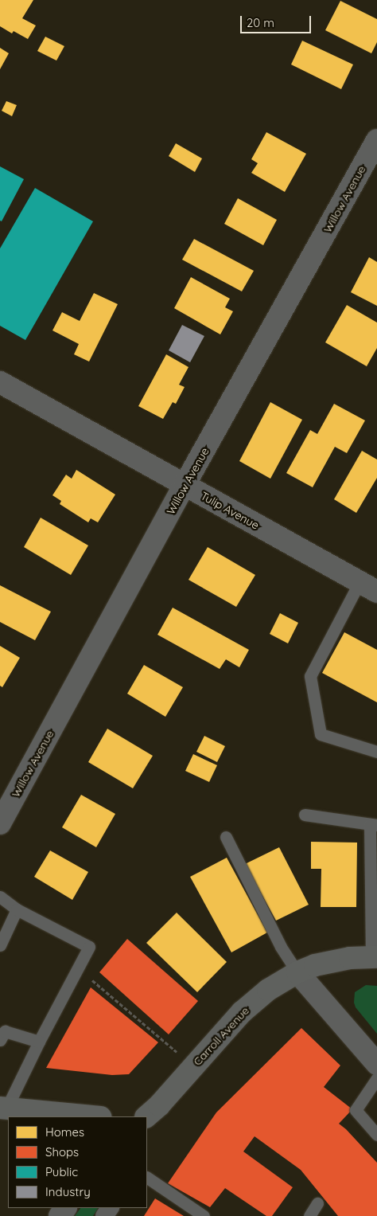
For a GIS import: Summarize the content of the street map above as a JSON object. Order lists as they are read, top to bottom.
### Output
{
  "streets": {
    "main road": ["Carroll Avenue"],
    "street": ["Willow Avenue", "Tulip Avenue"]
  },
  "crossings": [
    ["Willow Avenue", "Tulip Avenue"]
  ],
  "legend": [
    "Homes",
    "Shops",
    "Public",
    "Industry"
  ],
  "scale_bar": "20 m"
}
